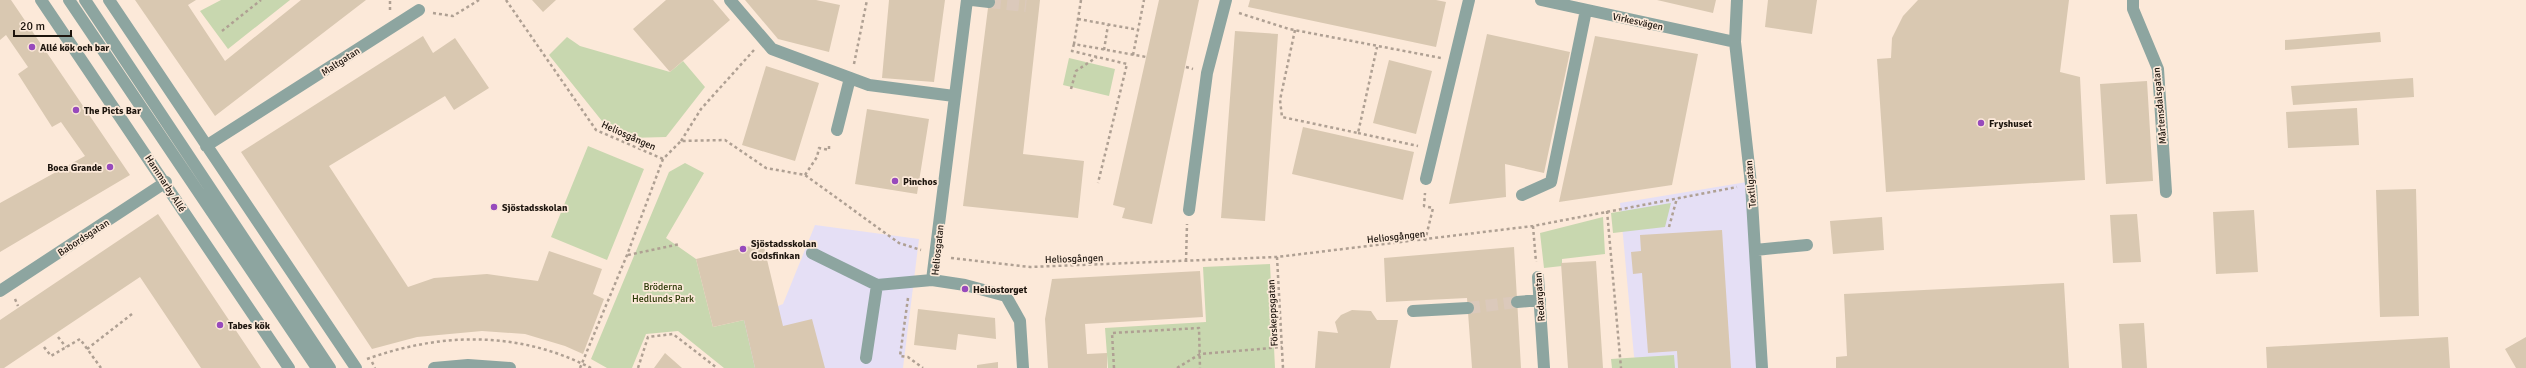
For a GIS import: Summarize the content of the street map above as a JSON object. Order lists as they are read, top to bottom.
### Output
{
  "streets": {
    "street": [
      "Virkesvägen",
      "Maltgatan",
      "Mårtensdalsgatan",
      "Hammarby Allé",
      "Textilgatan",
      "Babordsgatan",
      "Heliosgatan",
      "Redargatan"
    ],
    "path": ["Heliosgången", "Förskeppsgatan"]
  },
  "crossings": [
    ["Virkesvägen", "Textilgatan"],
    ["Heliosgången", "Textilgatan"],
    ["Heliosgången", "Heliosgatan"],
    ["Heliosgången", "Redargatan"],
    ["Heliosgången", "Förskeppsgatan"],
    ["Hammarby Allé", "Babordsgatan"]
  ],
  "parks": ["Bröderna Hedlunds Park"],
  "places": [
    "Allé kök och bar",
    "The Picts Bar",
    "Fryshuset",
    "Boca Grande",
    "Pinchos",
    "Sjöstadsskolan",
    "Sjöstadsskolan Godsfinkan",
    "Heliostorget",
    "Tabes kök"
  ],
  "scale_bar": "20 m"
}
